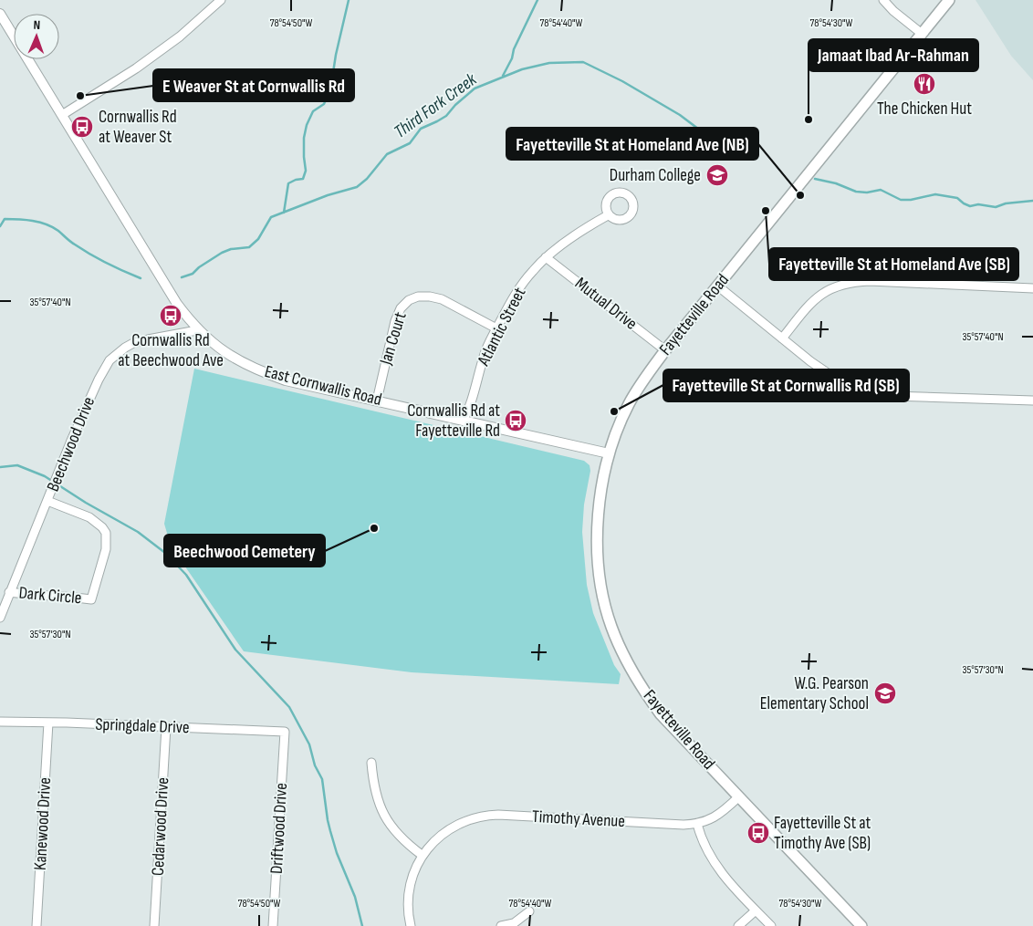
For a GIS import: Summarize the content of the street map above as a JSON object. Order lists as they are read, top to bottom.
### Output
{
  "streets": {
    "main road": ["Fayetteville Road"],
    "street": [
      "Mutual Drive",
      "Atlantic Street",
      "Jan Court",
      "East Cornwallis Road",
      "Beechwood Drive",
      "Dark Circle",
      "Springdale Drive",
      "Timothy Avenue",
      "Kanewood Drive",
      "Cedarwood Drive",
      "Driftwood Drive"
    ]
  },
  "crossings": [
    ["Mutual Drive", "Fayetteville Road"],
    ["Mutual Drive", "Atlantic Street"],
    ["Fayetteville Road", "East Cornwallis Road"],
    ["Fayetteville Road", "Timothy Avenue"],
    ["Atlantic Street", "Jan Court"],
    ["Atlantic Street", "East Cornwallis Road"],
    ["Jan Court", "East Cornwallis Road"],
    ["East Cornwallis Road", "Beechwood Drive"],
    ["Beechwood Drive", "Dark Circle"],
    ["Springdale Drive", "Kanewood Drive"],
    ["Springdale Drive", "Cedarwood Drive"],
    ["Springdale Drive", "Driftwood Drive"]
  ],
  "water": ["Third Fork Creek"],
  "places": {
    "restaurant": ["The Chicken Hut"],
    "other": [
      "E Weaver St at Cornwallis Rd",
      "Jamaat Ibad Ar-Rahman",
      "Fayetteville St at Homeland Ave (NB)",
      "Fayetteville St at Homeland Ave (SB)",
      "Fayetteville St at Cornwallis Rd (SB)",
      "Beechwood Cemetery"
    ],
    "bus stop": [
      "Cornwallis Rd at Weaver St",
      "Cornwallis Rd at Beechwood Ave",
      "Cornwallis Rd at Fayetteville Rd",
      "Fayetteville St at Timothy Ave (SB)"
    ],
    "school or university": ["Durham College", "W.G. Pearson Elementary School"]
  },
  "north": "top",
  "coordinates": [
    "78°54'50\"W",
    "78°54'40\"W",
    "78°54'30\"W",
    "35°57'40\"N",
    "35°57'30\"N"
  ]
}
